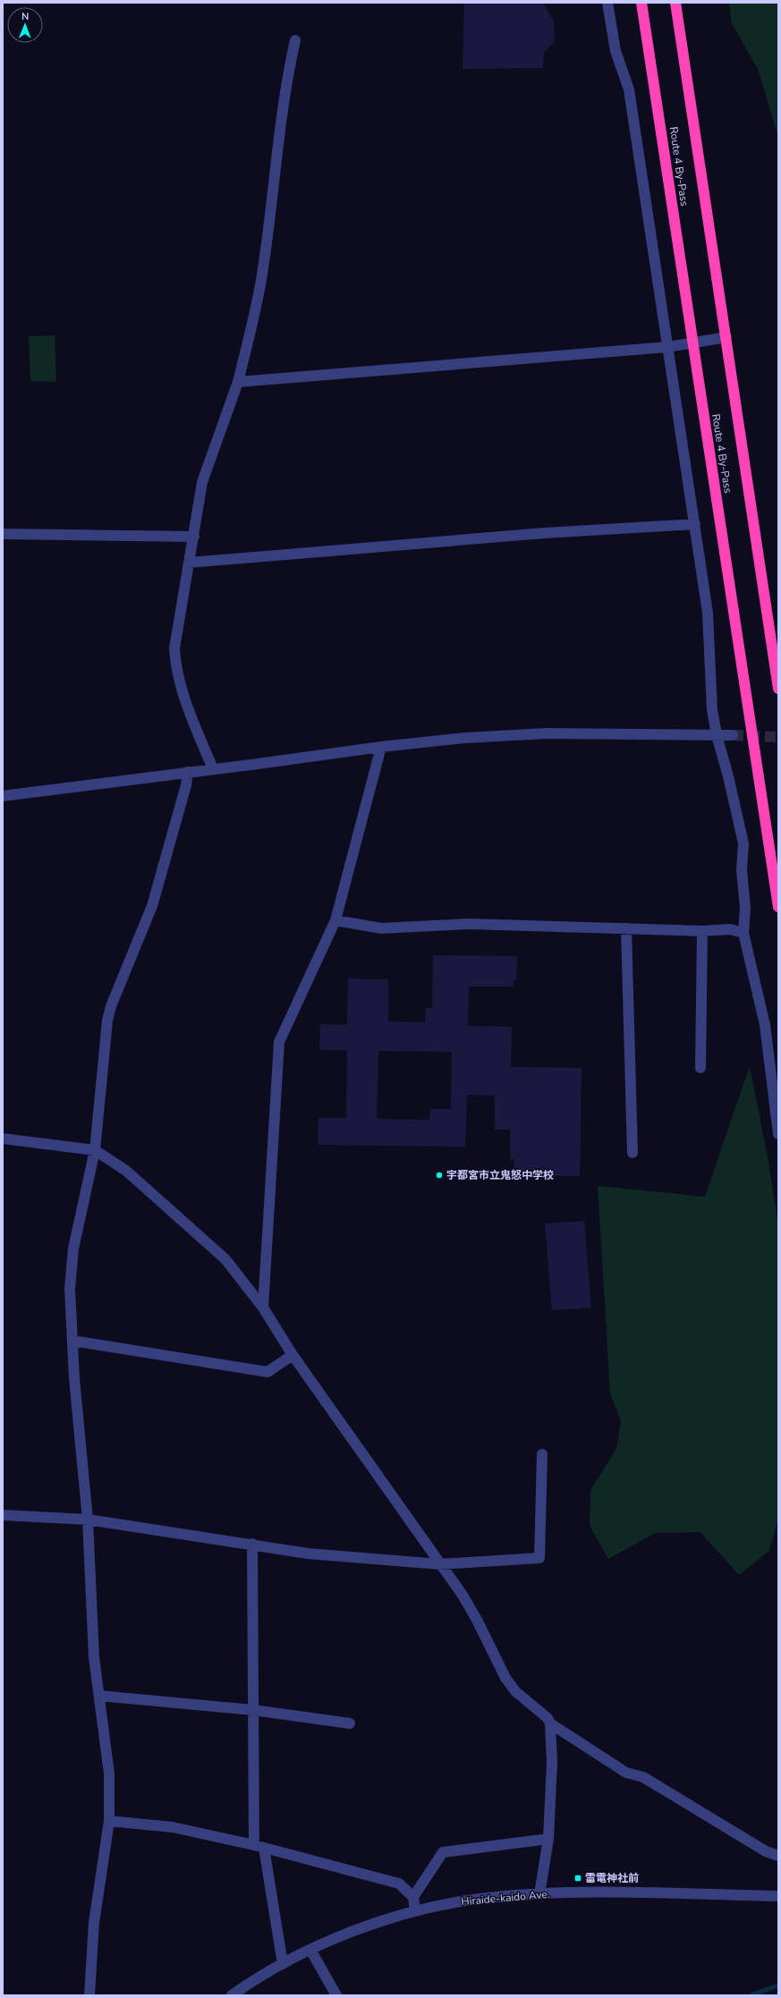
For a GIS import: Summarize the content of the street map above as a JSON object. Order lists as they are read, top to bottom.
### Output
{
  "streets": {
    "highway": ["Route 4 By-Pass"],
    "street": ["Hiraide-kaido Ave."]
  },
  "places": {
    "other": ["宇都宮市立鬼怒中学校"],
    "transit": ["雷電神社前"]
  },
  "north": "top"
}
